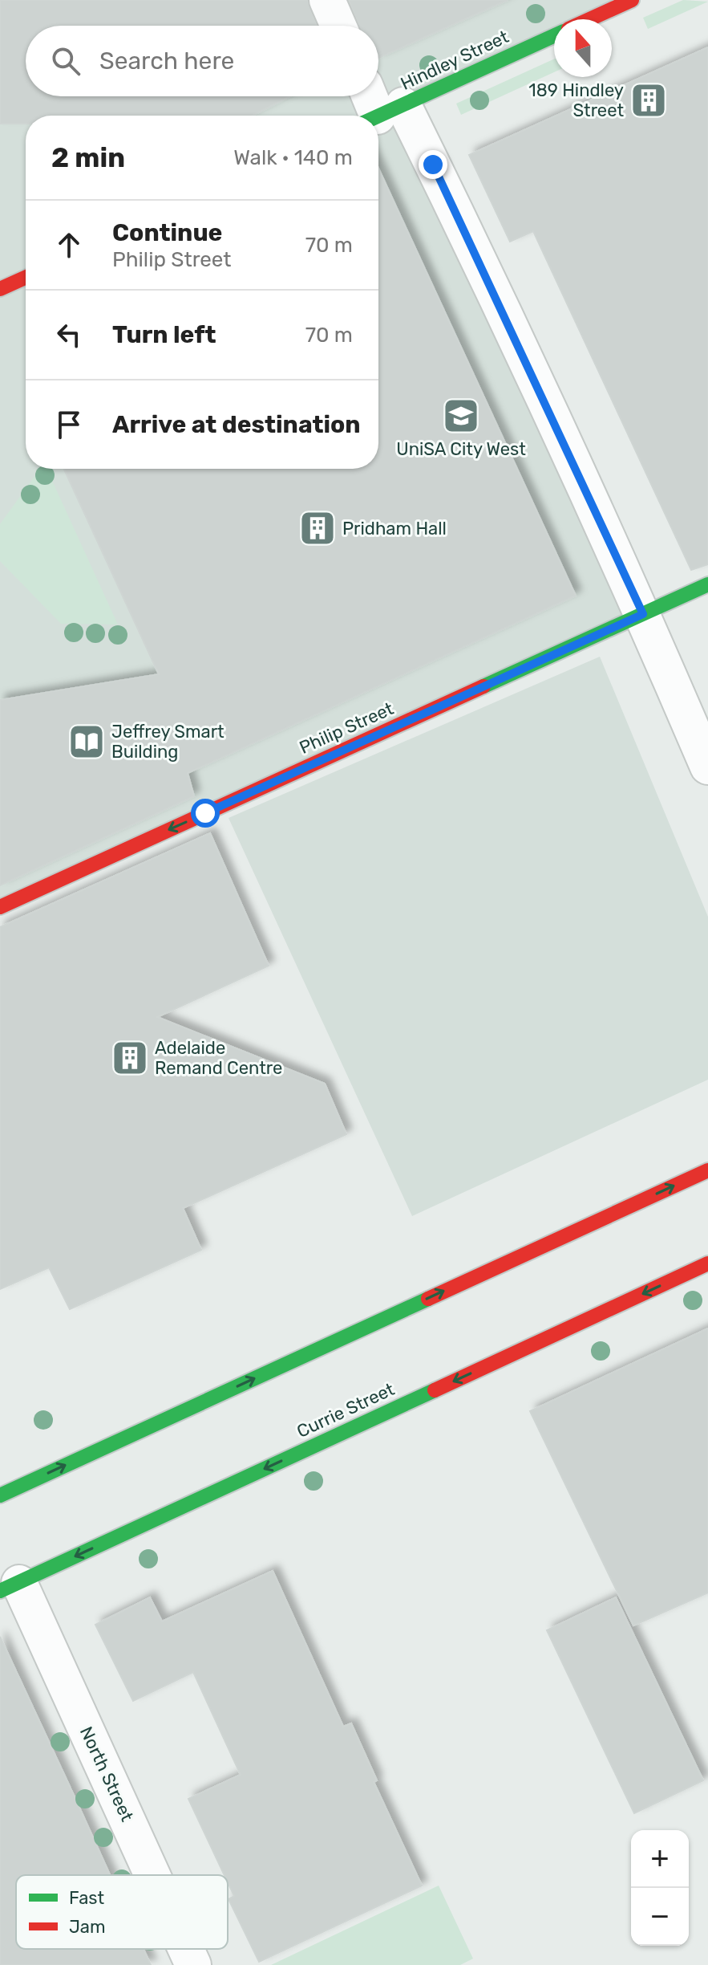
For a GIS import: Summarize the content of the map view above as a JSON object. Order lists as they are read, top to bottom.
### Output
{
  "streets": {
    "main road": ["Hindley Street", "Philip Street", "Currie Street"],
    "street": ["North Street"]
  },
  "crossings": [
    ["Currie Street", "North Street"]
  ],
  "one_way": ["Philip Street"],
  "places": {
    "building": ["189 Hindley Street", "Pridham Hall", "Adelaide Remand Centre"],
    "school or university": ["UniSA City West"],
    "library": ["Jeffrey Smart Building"]
  },
  "legend": ["Fast", "Jam"],
  "north": "top",
  "page": {
    "search": "Search here",
    "heading": ["2 min", "Walk · 140 m"],
    "list": [
      ["Continue", "Philip Street", "70 m"],
      ["Turn left", "70 m"],
      "Arrive at destination"
    ],
    "map_buttons": ["+", "−"]
  }
}
